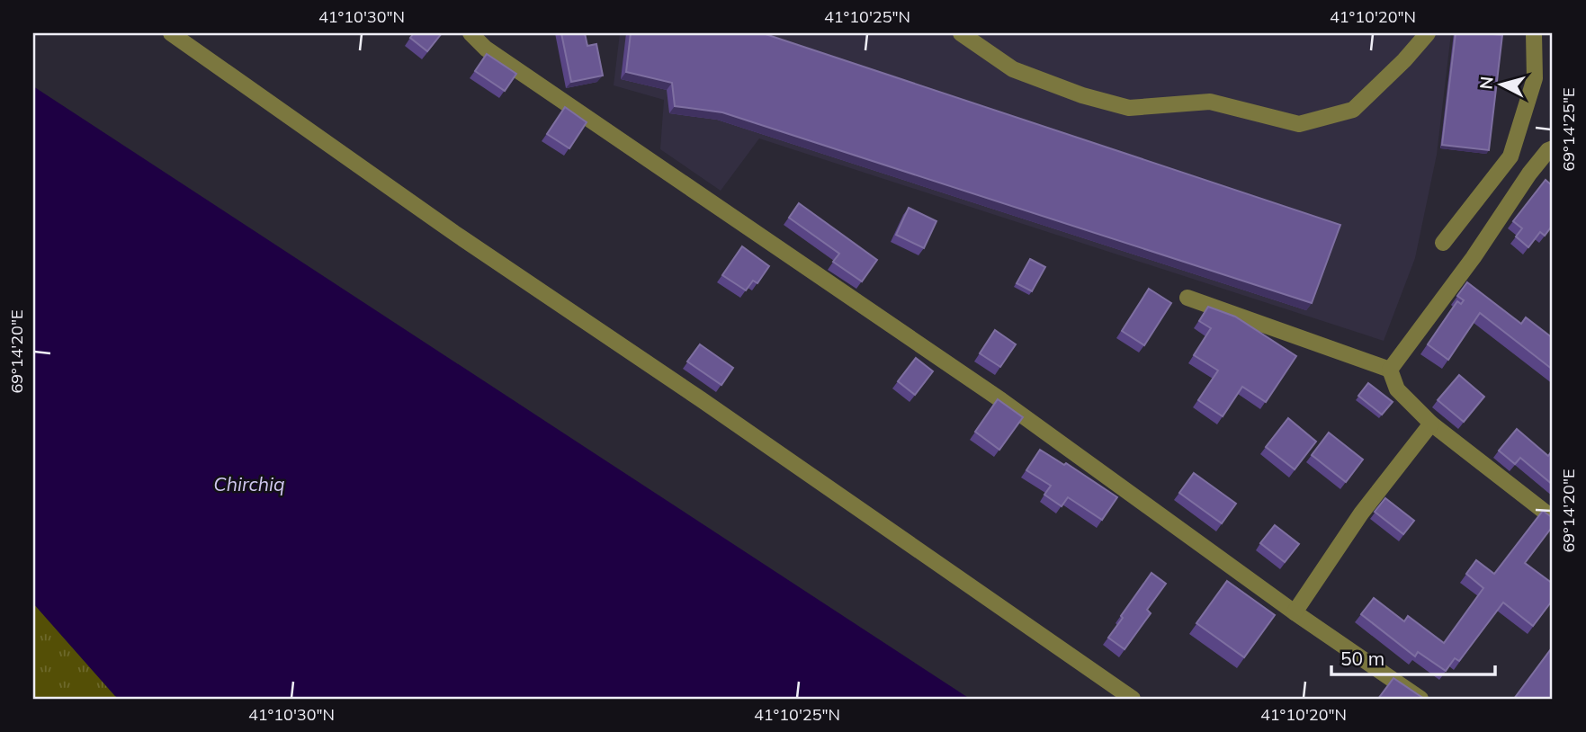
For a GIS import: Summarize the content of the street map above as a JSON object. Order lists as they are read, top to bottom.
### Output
{
  "water": ["Chirchiq"],
  "scale_bar": "50 m",
  "north": "left",
  "coordinates": [
    "41°10'30\"N",
    "41°10'25\"N",
    "41°10'20\"N",
    "69°14'25\"E",
    "69°14'20\"E"
  ]
}
